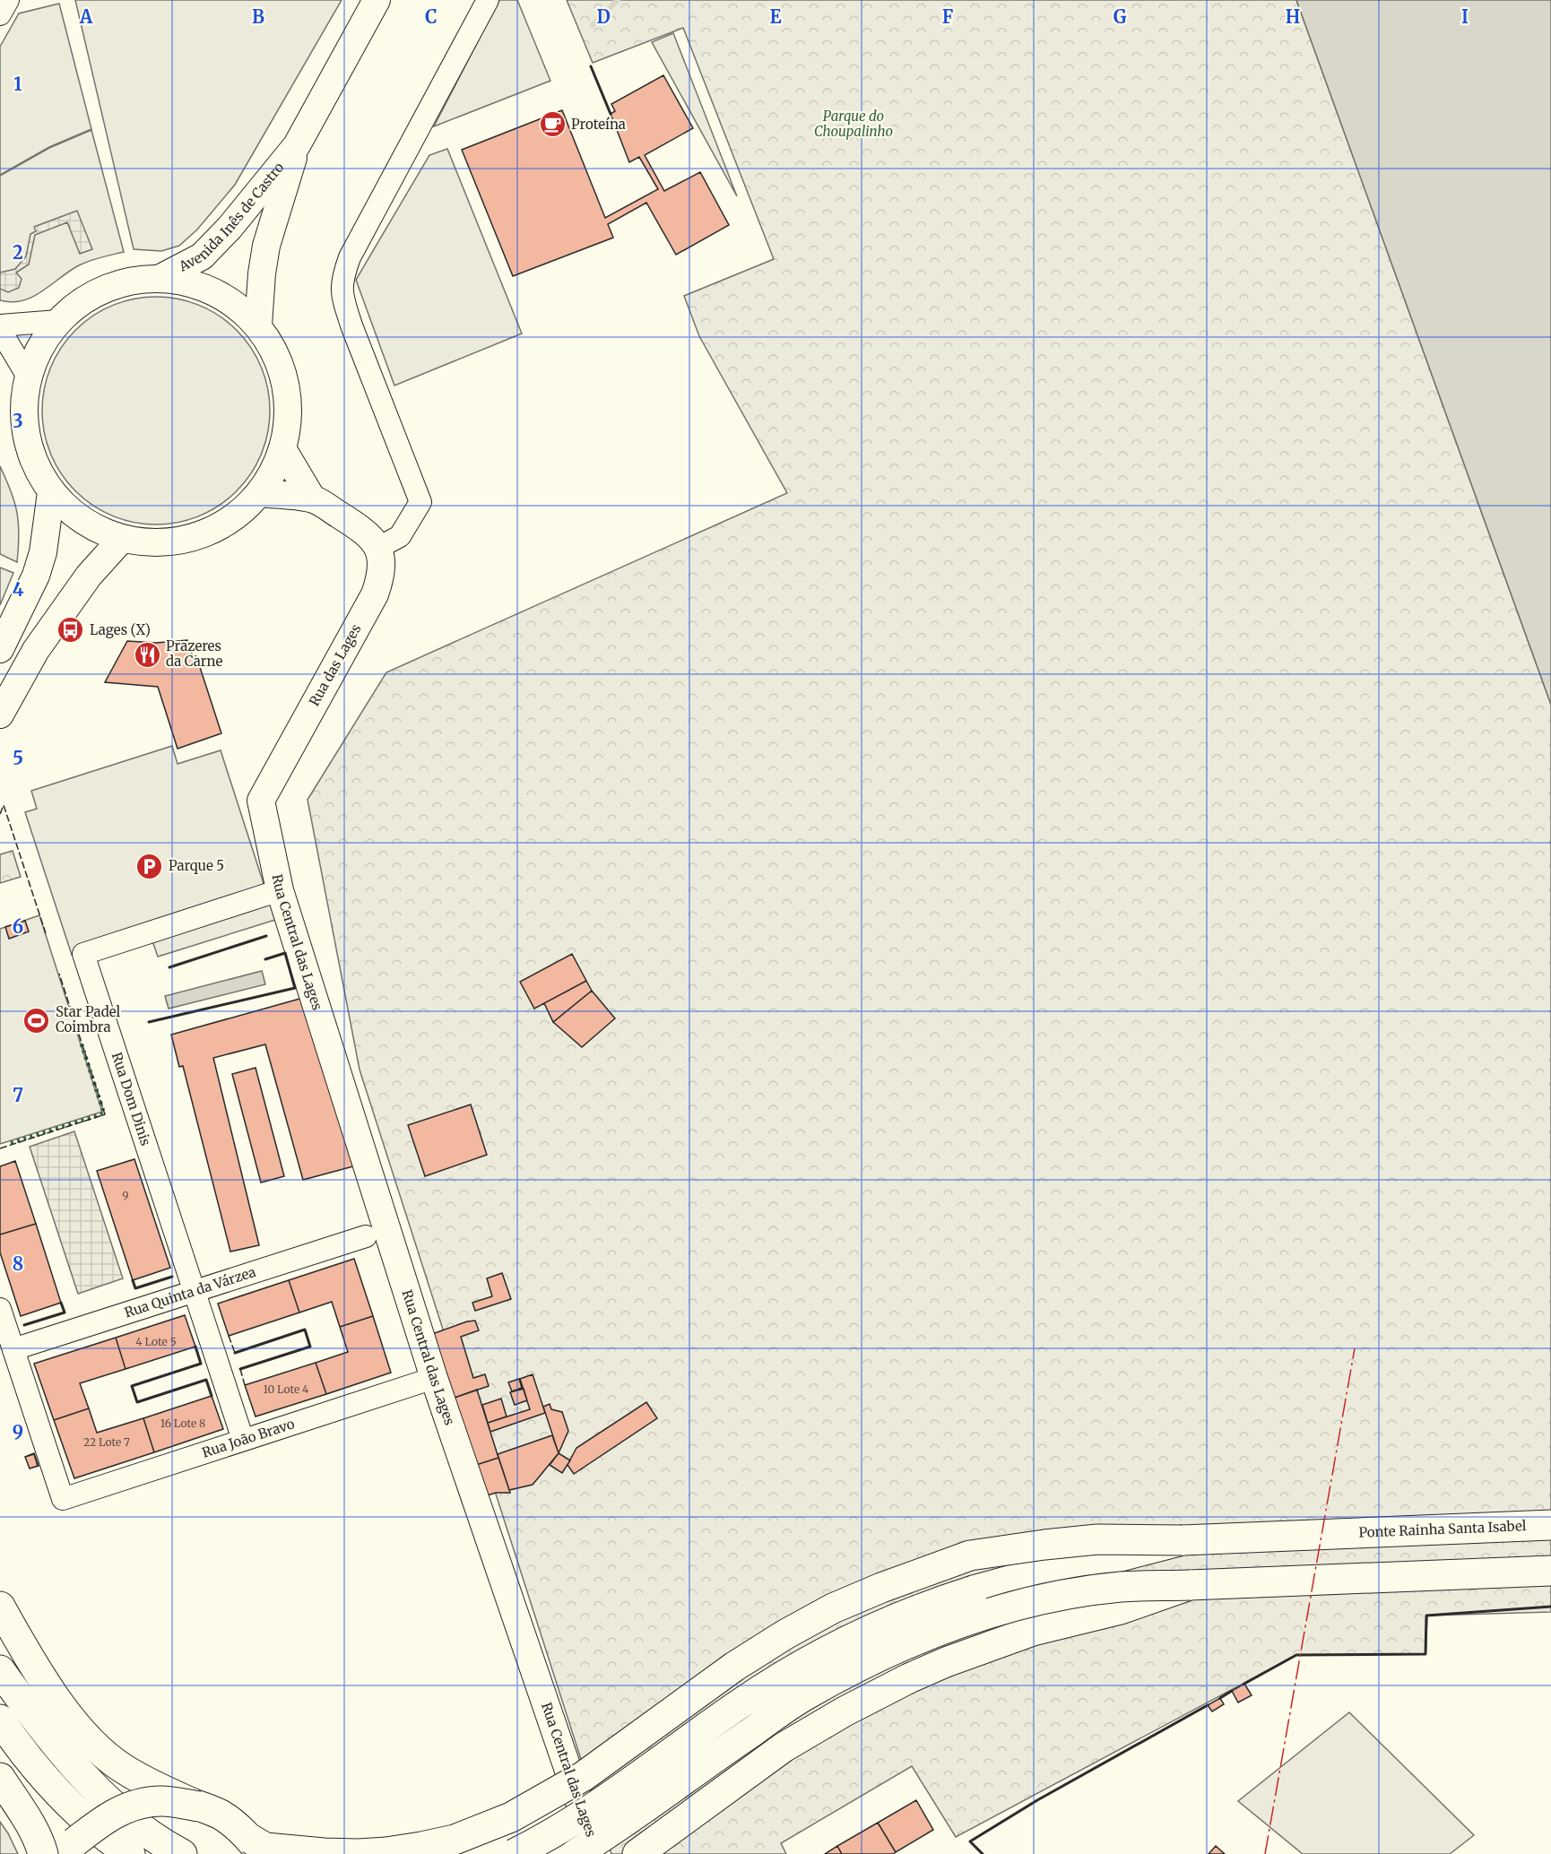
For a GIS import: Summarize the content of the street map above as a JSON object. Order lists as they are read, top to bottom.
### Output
{
  "streets": {
    "highway": ["Ponte Rainha Santa Isabel"],
    "main road": ["Avenida Inês de Castro", "Rua das Lages", "Rua Central das Lages"],
    "street": ["Rua Dom Dinis", "Rua Quinta da Várzea", "Rua João Bravo"]
  },
  "crossings": [
    ["Rua das Lages", "Rua Central das Lages"],
    ["Rua Central das Lages", "Rua Dom Dinis"],
    ["Rua Central das Lages", "Rua João Bravo"],
    ["Rua Dom Dinis", "Rua Quinta da Várzea"],
    ["Rua Dom Dinis", "Rua João Bravo"],
    ["Rua Quinta da Várzea", "Rua João Bravo"]
  ],
  "parks": ["Parque do Choupalinho"],
  "places": {
    "cafe": ["Proteína"],
    "bus stop": ["Lages (X)"],
    "restaurant": ["Prazeres da Carne"],
    "parking": ["Parque 5"],
    "sports": ["Star Padel Coimbra"]
  },
  "house_numbers": [
    "9",
    "4 Lote 5",
    "10 Lote 4",
    "16 Lote 8",
    "22 Lote 7"
  ],
  "grid": {
    "columns": [
      "A",
      "B",
      "C",
      "D",
      "E",
      "F",
      "G",
      "H",
      "I"
    ],
    "rows": [
      "1",
      "2",
      "3",
      "4",
      "5",
      "6",
      "7",
      "8",
      "9"
    ]
  }
}
